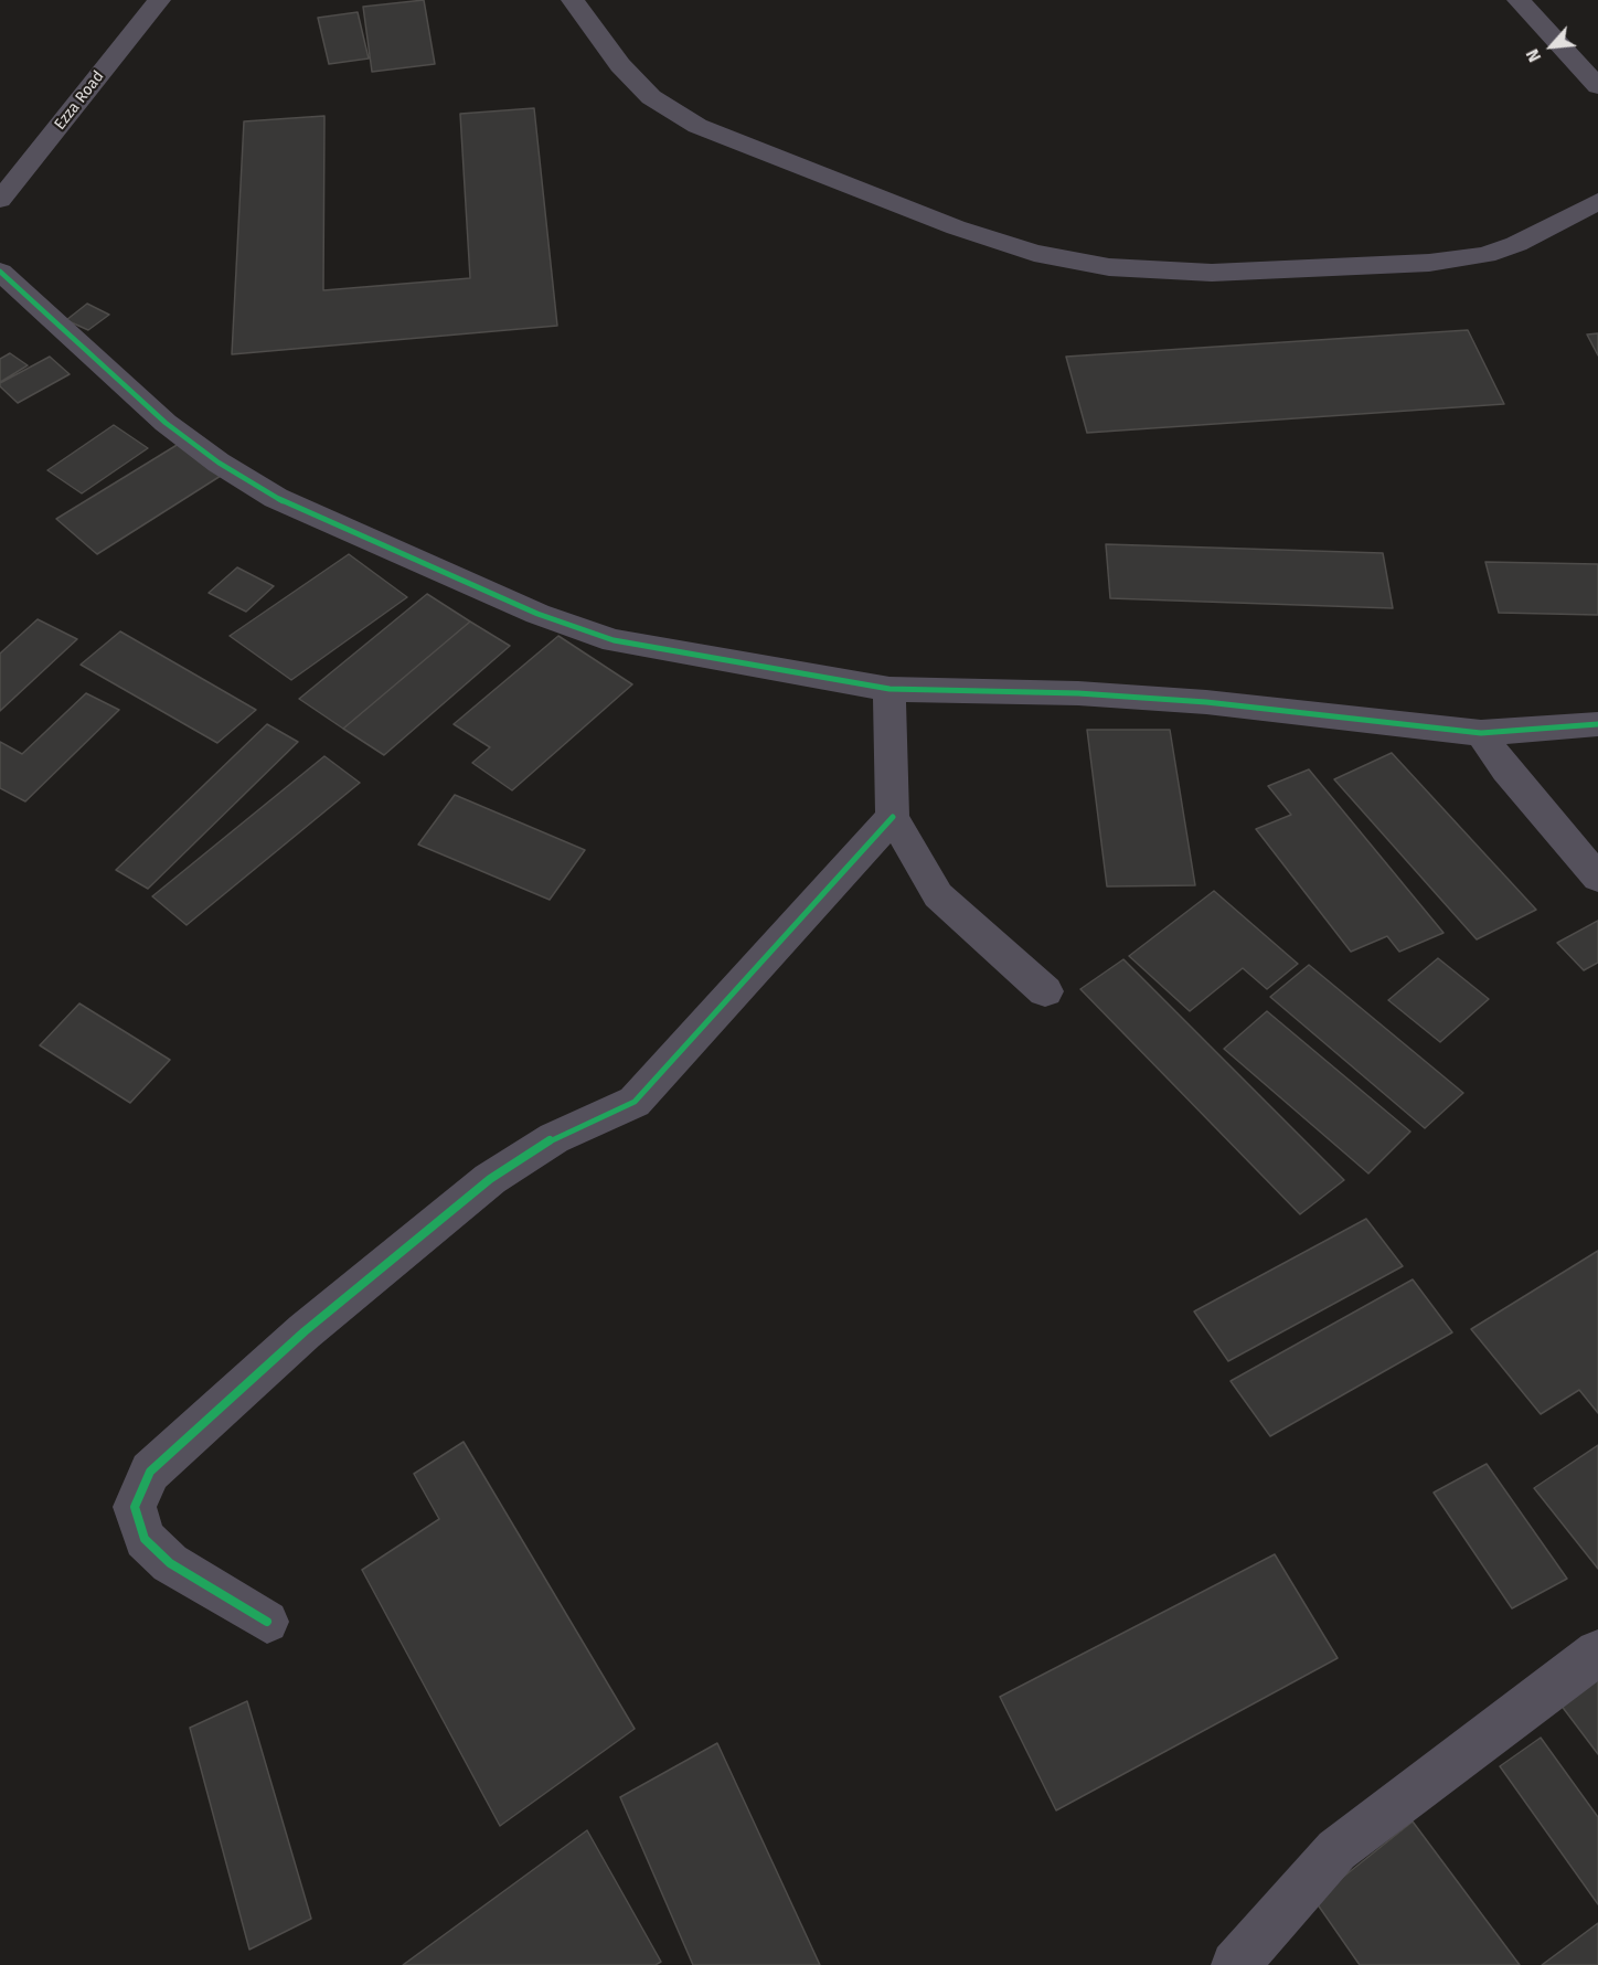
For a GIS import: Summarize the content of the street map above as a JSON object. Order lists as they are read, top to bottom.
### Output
{
  "streets": {
    "street": ["Ezza Road"]
  },
  "north": "bottom left"
}
